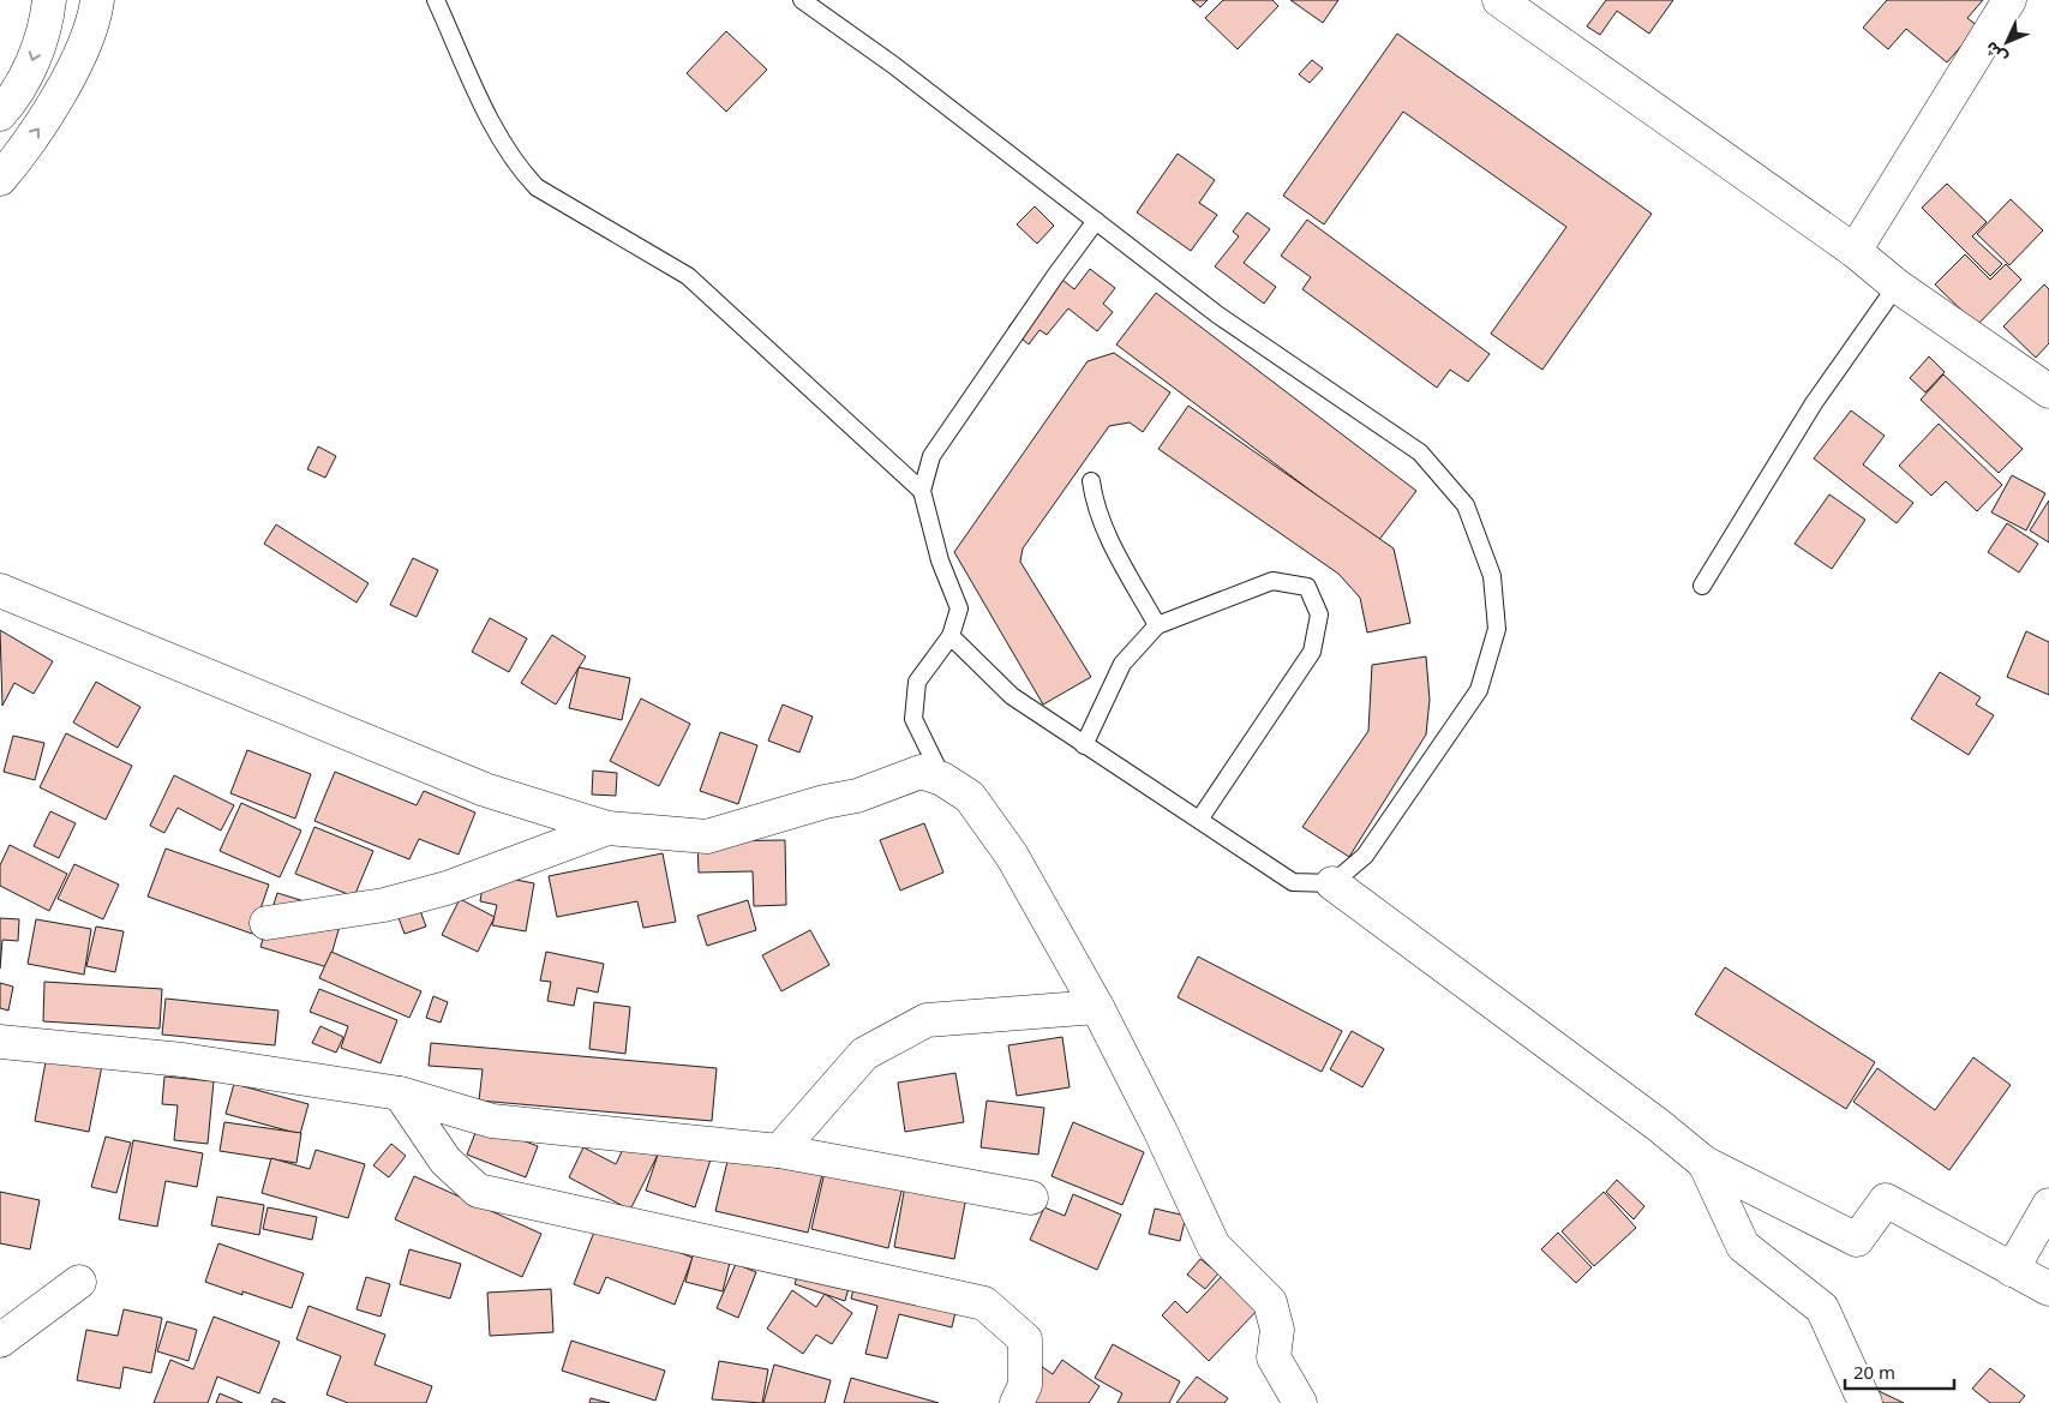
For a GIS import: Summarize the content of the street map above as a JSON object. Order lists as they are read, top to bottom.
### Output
{
  "scale_bar": "20 m",
  "north": "bottom left"
}
